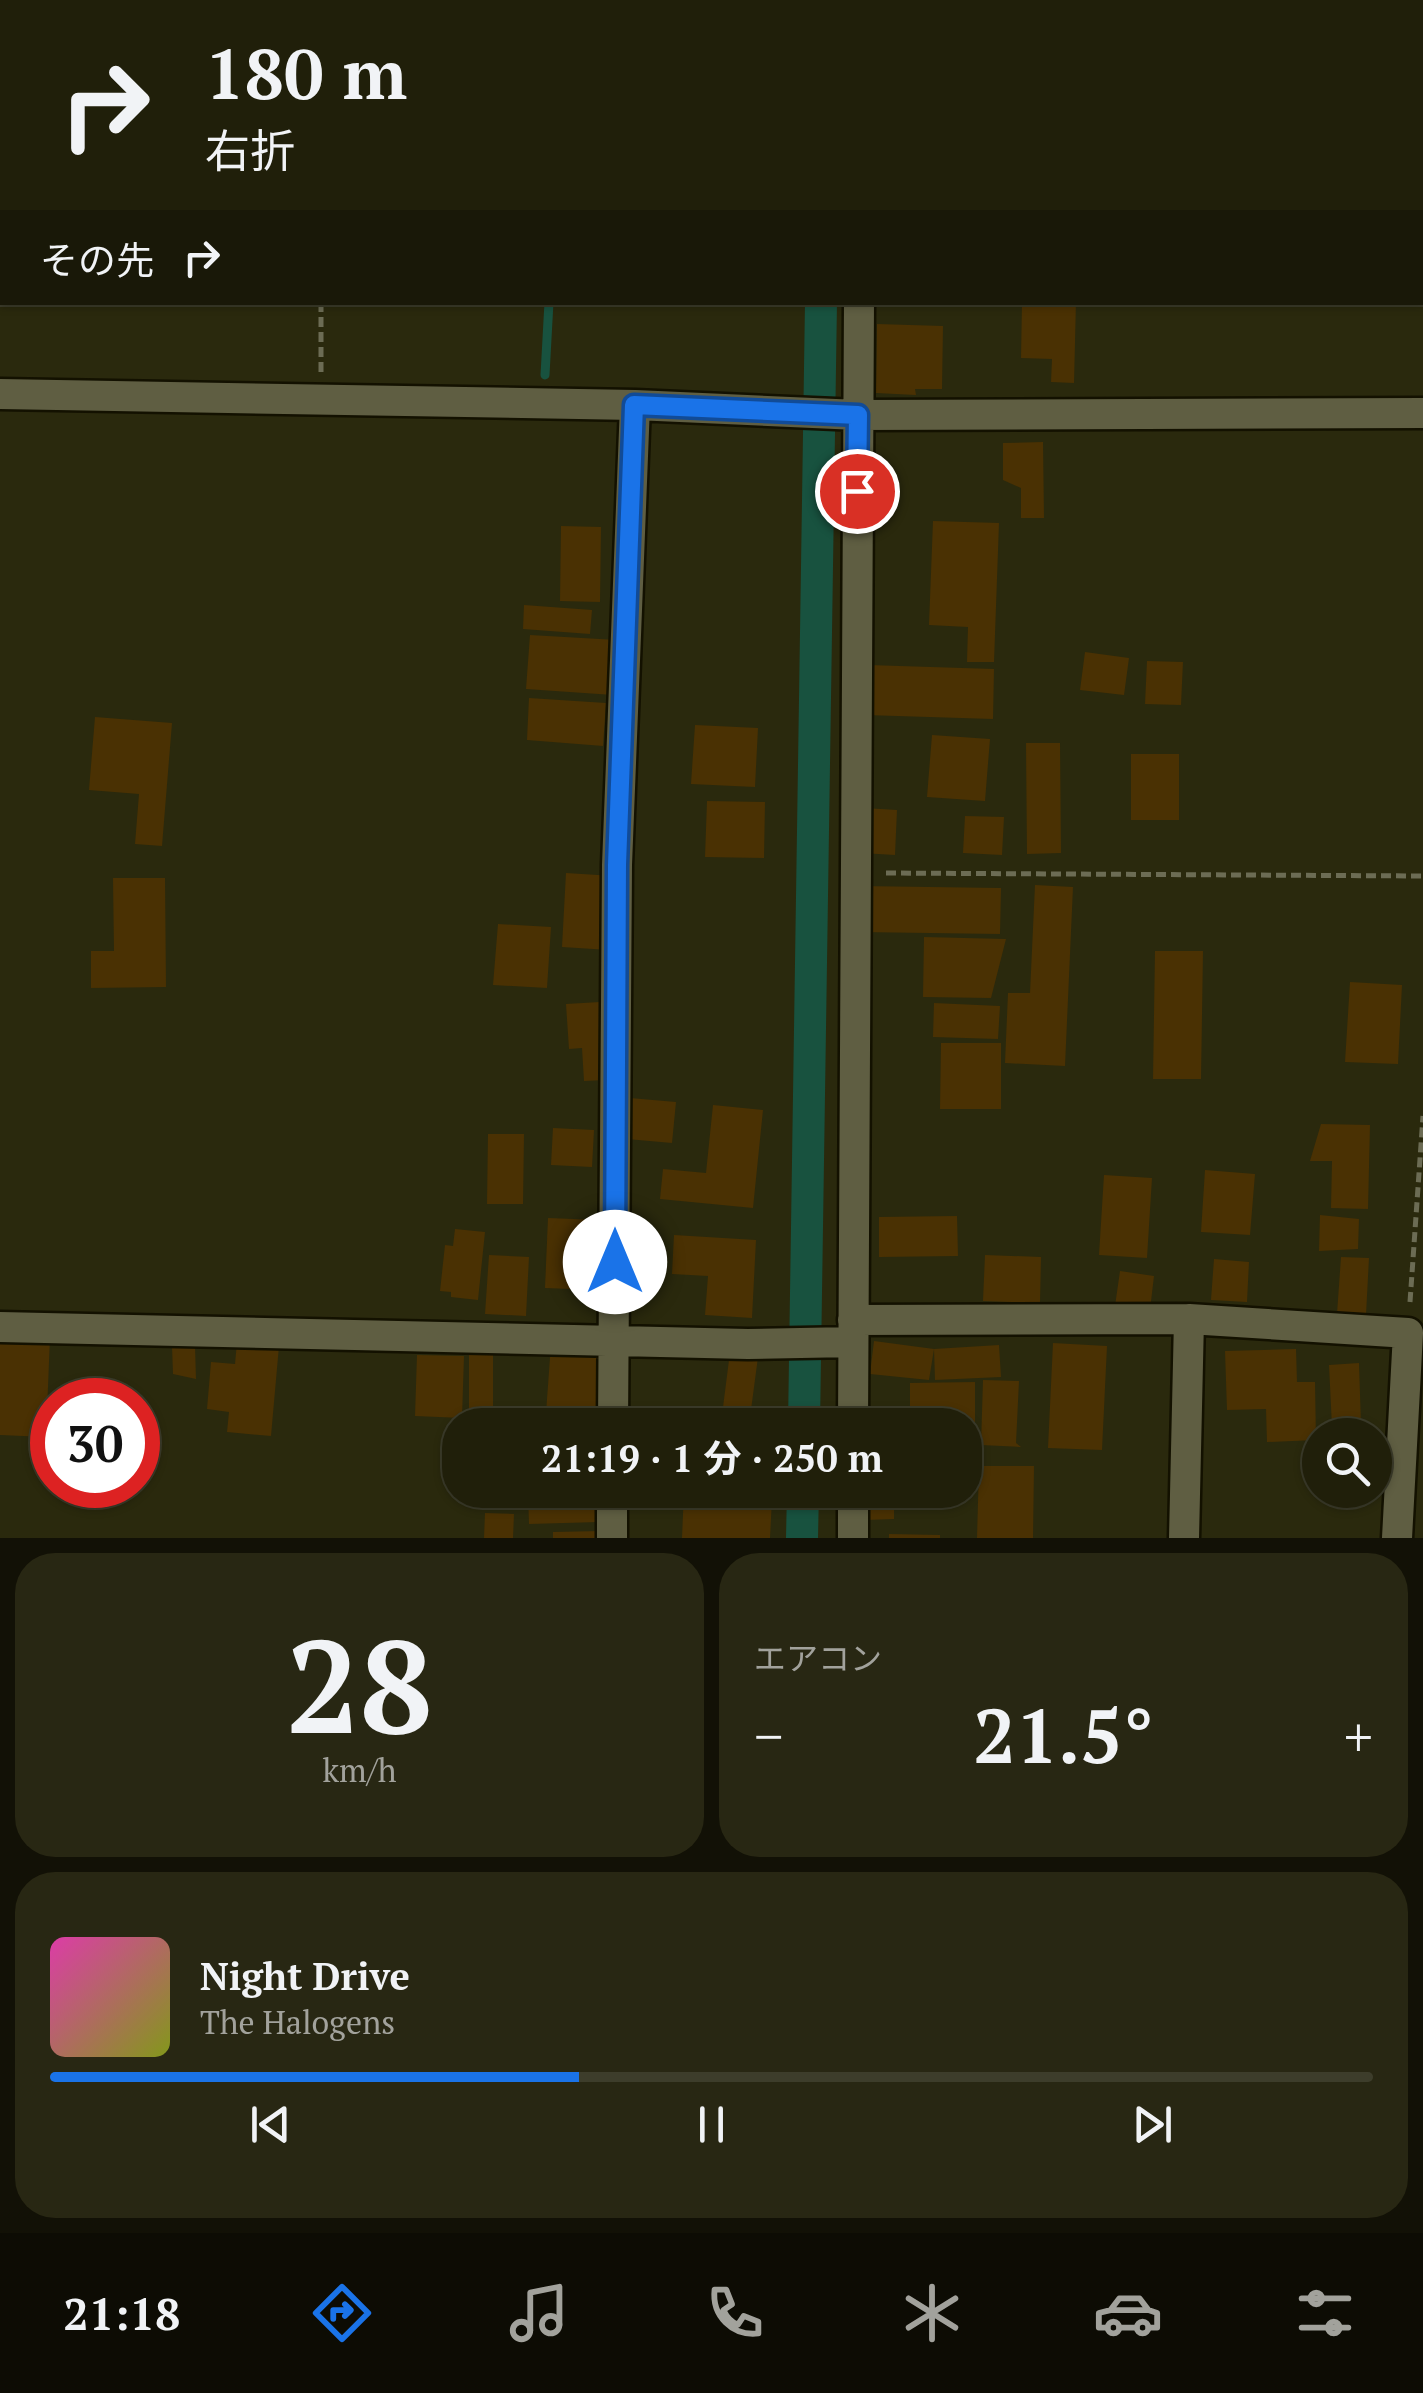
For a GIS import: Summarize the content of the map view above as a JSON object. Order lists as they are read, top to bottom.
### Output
{
  "page": {
    "turn": ["180 m", "右折"],
    "then": "その先",
    "limit": "30",
    "trip": "21:19 · 1 分 · 250 m",
    "tile": [
      ["28", "km/h"],
      "エアコン"
    ],
    "heat": ["−", "21.5°", "+"],
    "song": ["Night Drive", "The Halogens"],
    "tabs": "21:18"
  }
}
